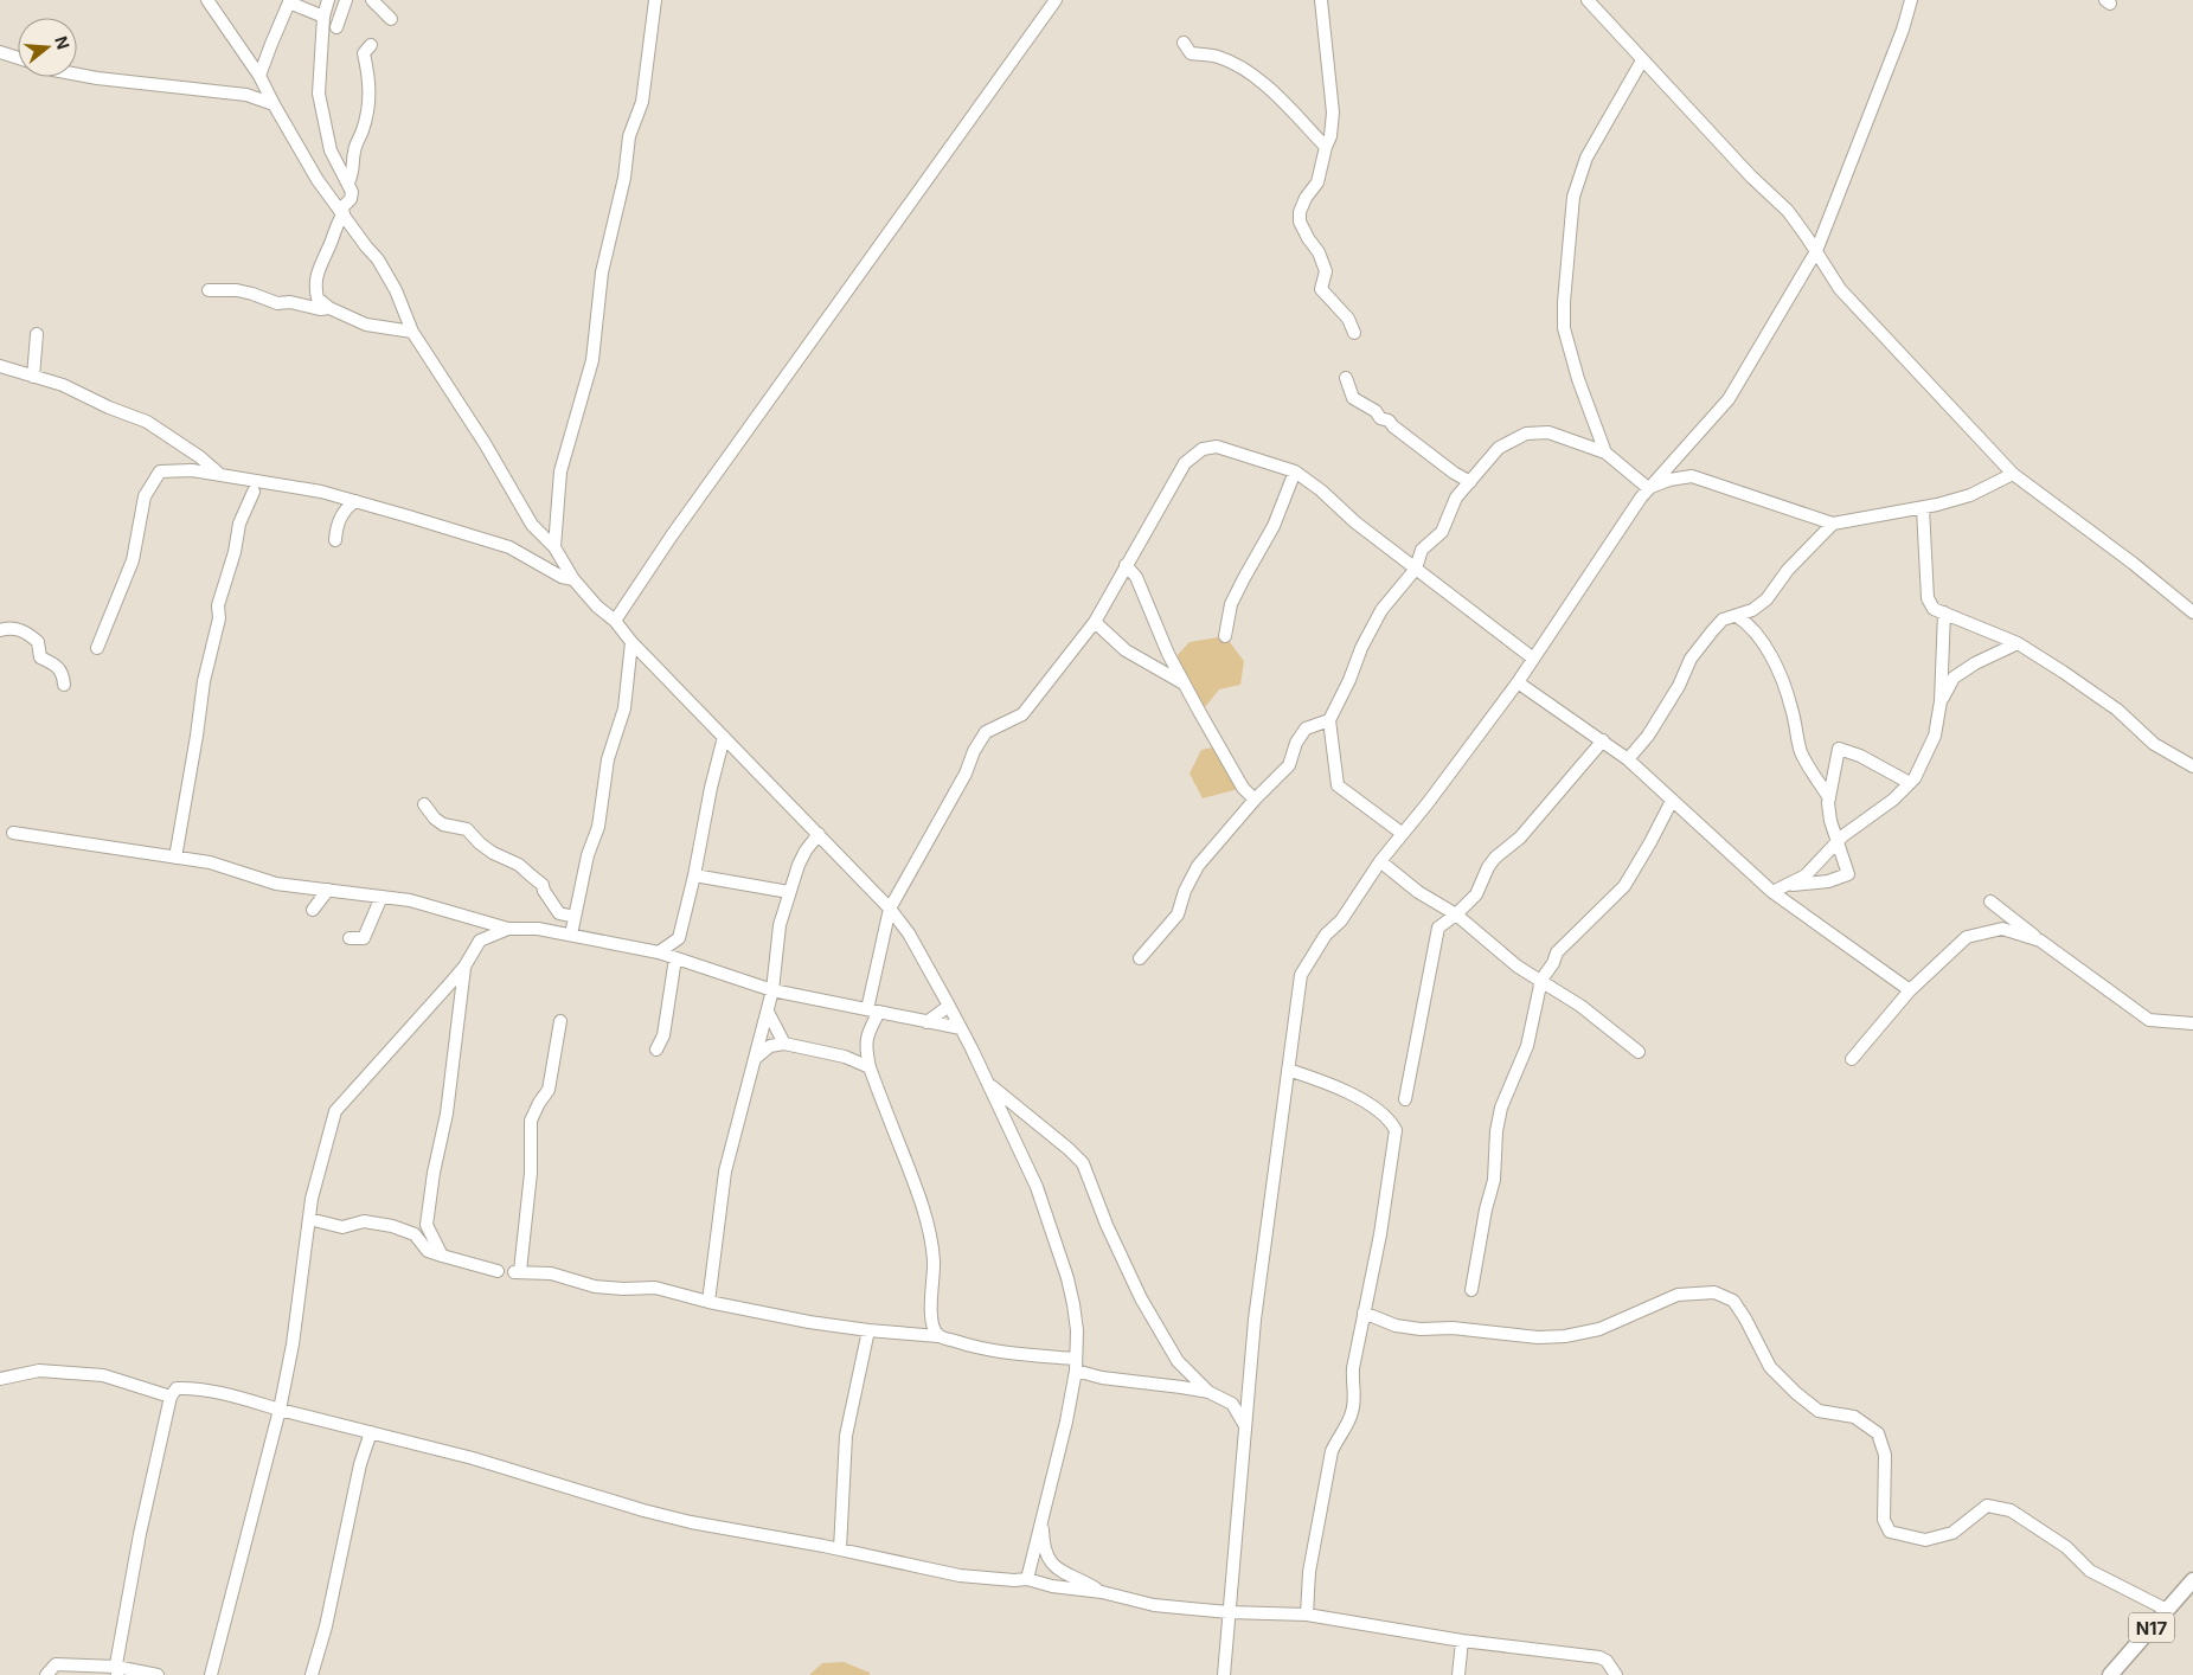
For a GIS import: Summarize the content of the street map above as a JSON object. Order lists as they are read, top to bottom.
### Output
{
  "streets": {
    "main road": ["N17"]
  },
  "north": "right"
}
